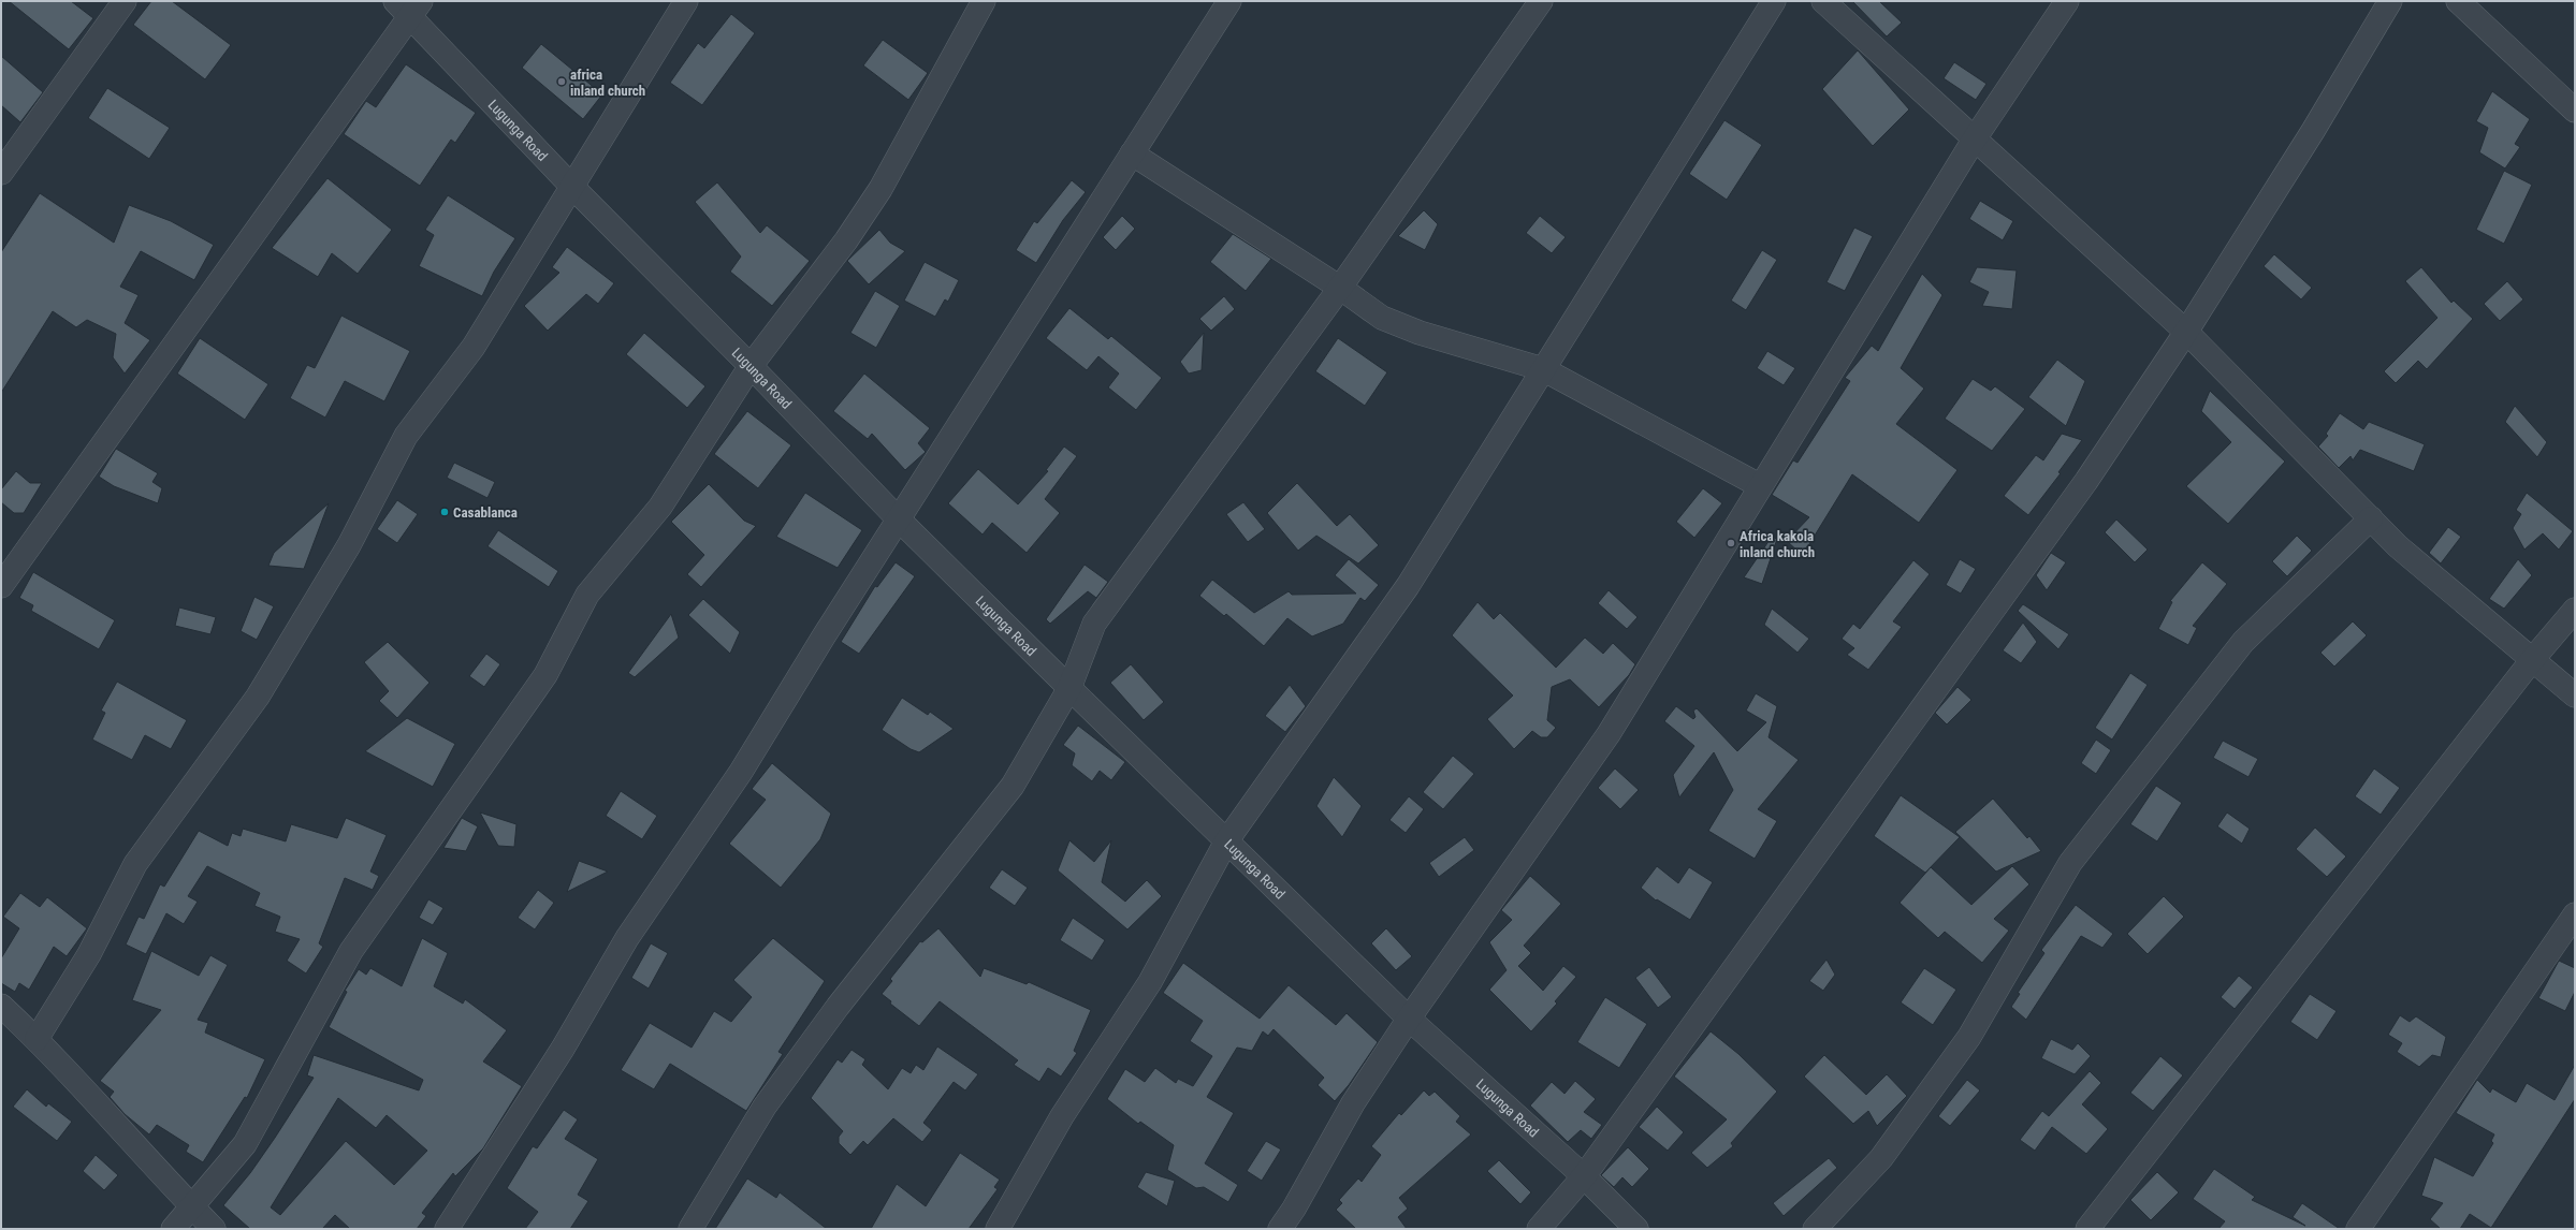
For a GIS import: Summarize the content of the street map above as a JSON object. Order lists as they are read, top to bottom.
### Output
{
  "streets": {
    "street": ["Lugunga Road"]
  },
  "places": ["africa inland church", "Casablanca", "Africa kakola inland church"]
}
